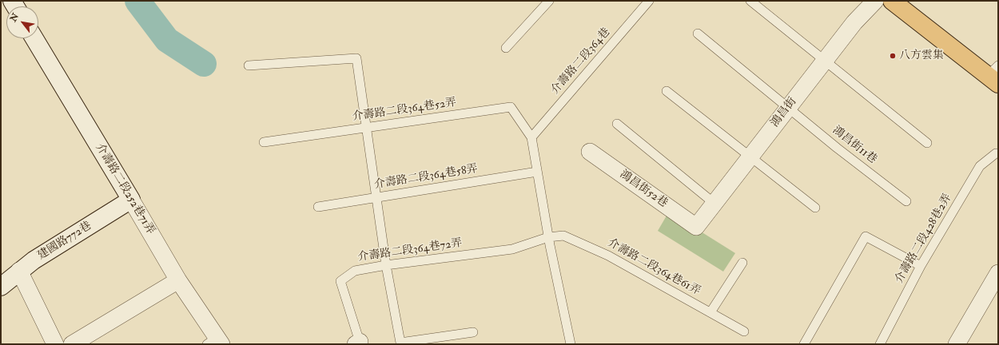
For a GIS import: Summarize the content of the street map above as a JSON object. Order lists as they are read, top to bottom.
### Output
{
  "streets": {
    "street": [
      "鴻昌街",
      "介壽路二段252巷71弄",
      "鴻昌街52巷",
      "建國路772巷"
    ],
    "lane": [
      "介壽路二段364巷",
      "介壽路二段364巷52弄",
      "鴻昌街11巷",
      "介壽路二段364巷58弄",
      "介壽路二段428巷2弄",
      "介壽路二段364巷72弄",
      "介壽路二段364巷61弄"
    ]
  },
  "crossings": [
    ["介壽路二段364巷", "介壽路二段364巷52弄"],
    ["鴻昌街", "鴻昌街11巷"],
    ["鴻昌街", "鴻昌街52巷"],
    ["介壽路二段252巷71弄", "建國路772巷"],
    ["介壽路二段364巷72弄", "介壽路二段364巷61弄"]
  ],
  "places": ["八方雲集"],
  "north": "top left"
}
